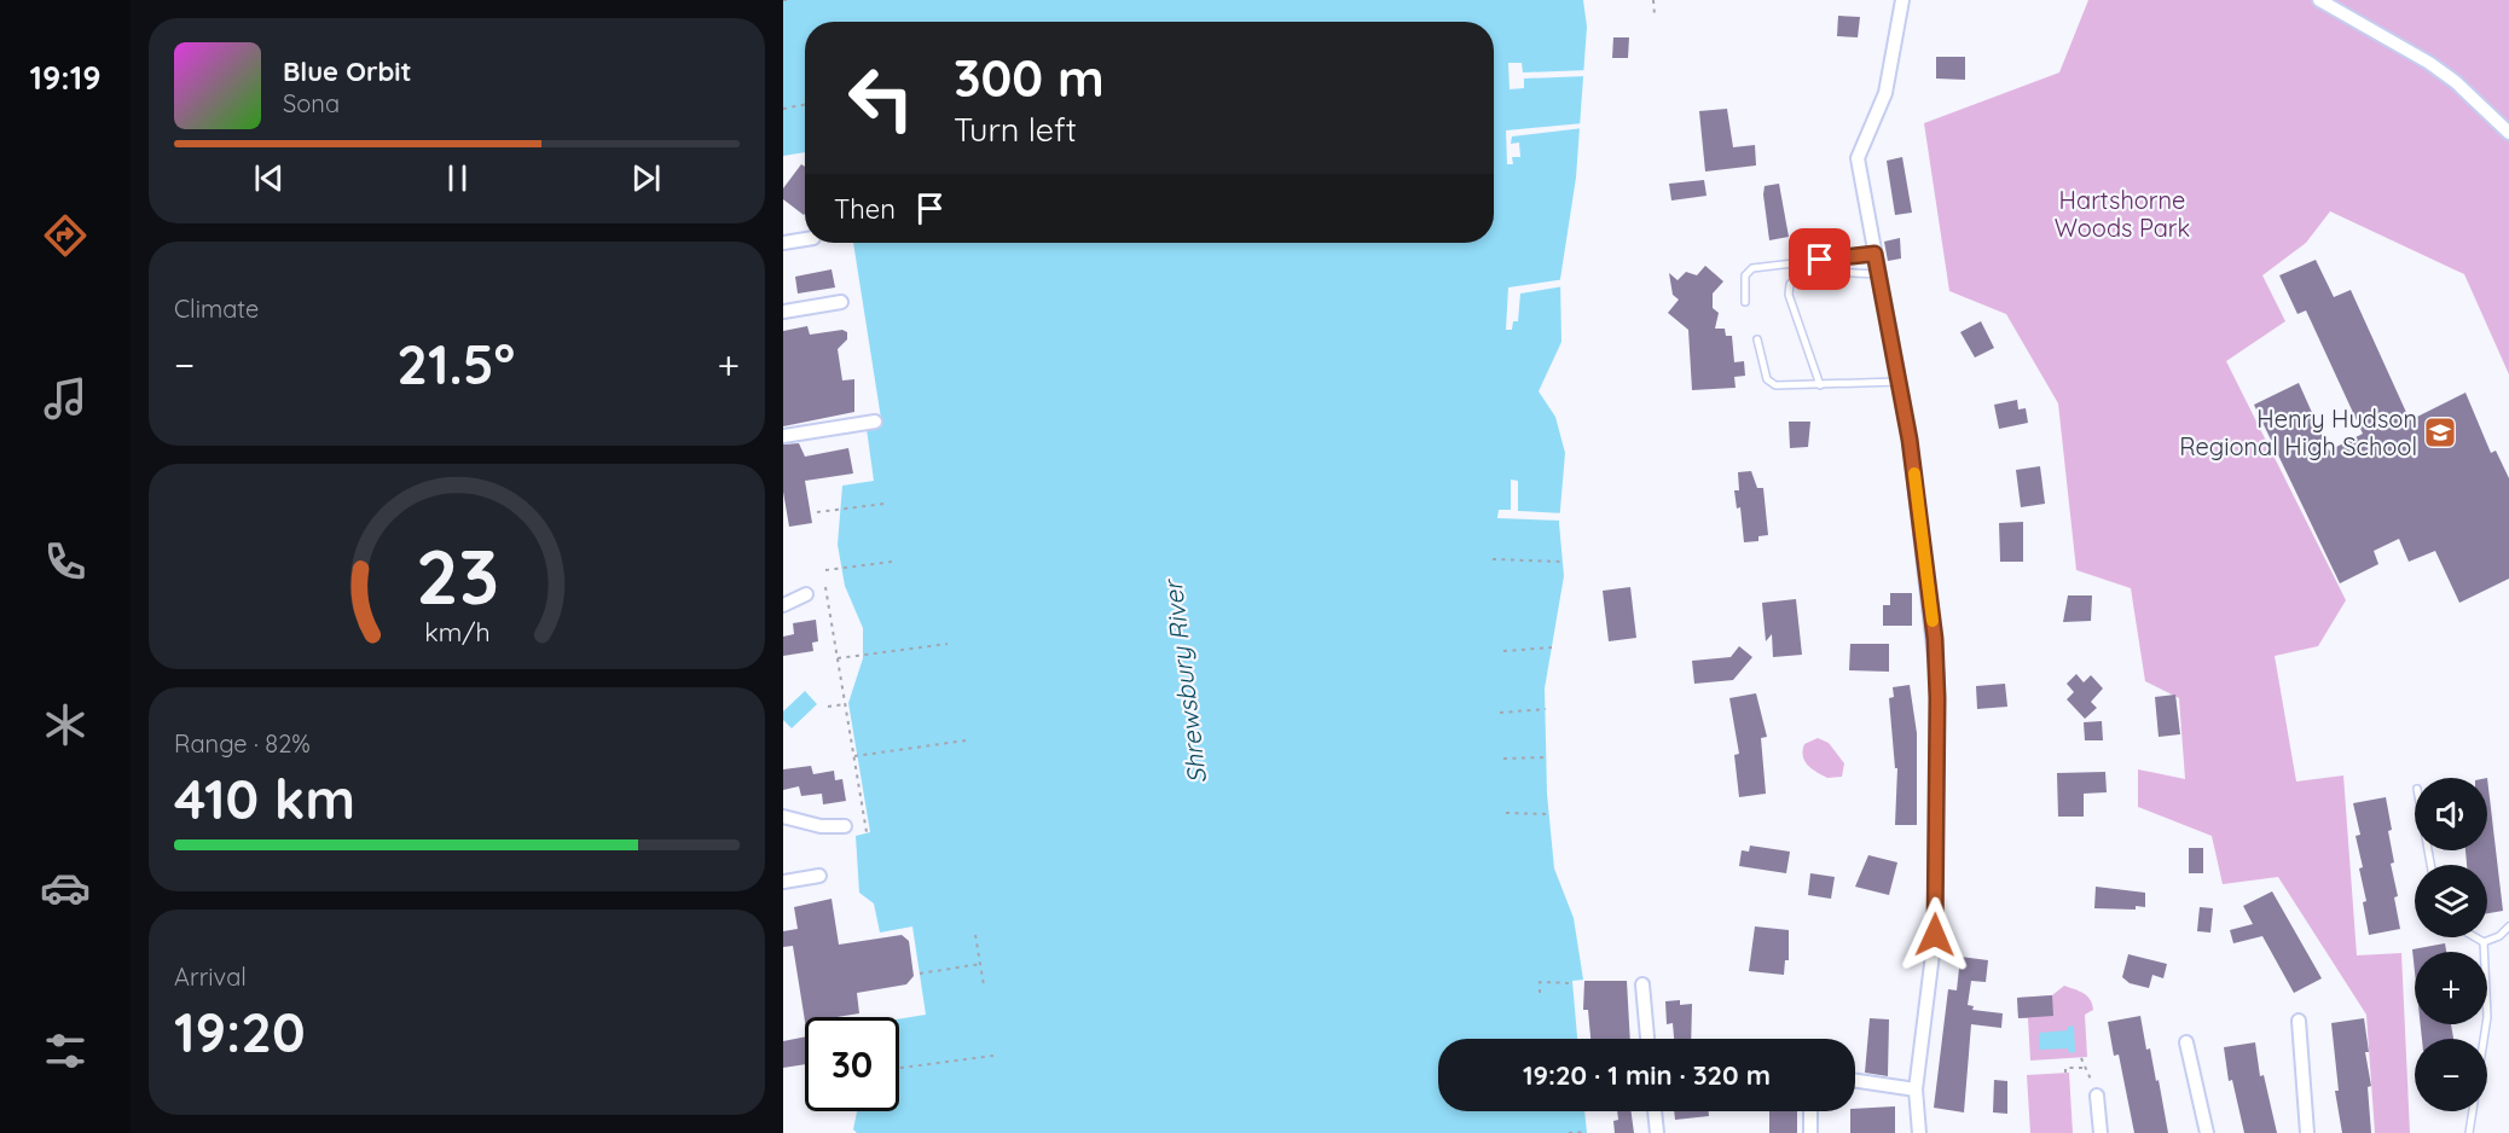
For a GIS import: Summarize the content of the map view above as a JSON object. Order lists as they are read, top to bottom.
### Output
{
  "water": ["Shrewsbury River"],
  "parks": ["Hartshorne Woods Park"],
  "places": {
    "school or university": ["Henry Hudson Regional High School"]
  },
  "page": {
    "tabs": "19:19",
    "turn": ["300 m", "Turn left"],
    "song": ["Blue Orbit", "Sona"],
    "then": "Then",
    "tile": [
      "Climate",
      ["Range · 82%", "410 km"],
      ["Arrival", "19:20"]
    ],
    "heat": ["−", "21.5°", "+"],
    "map_buttons": ["+", "−"],
    "limit": "30",
    "trip": "19:20 · 1 min · 320 m",
    "gauge": ["23", "km/h"]
  }
}
